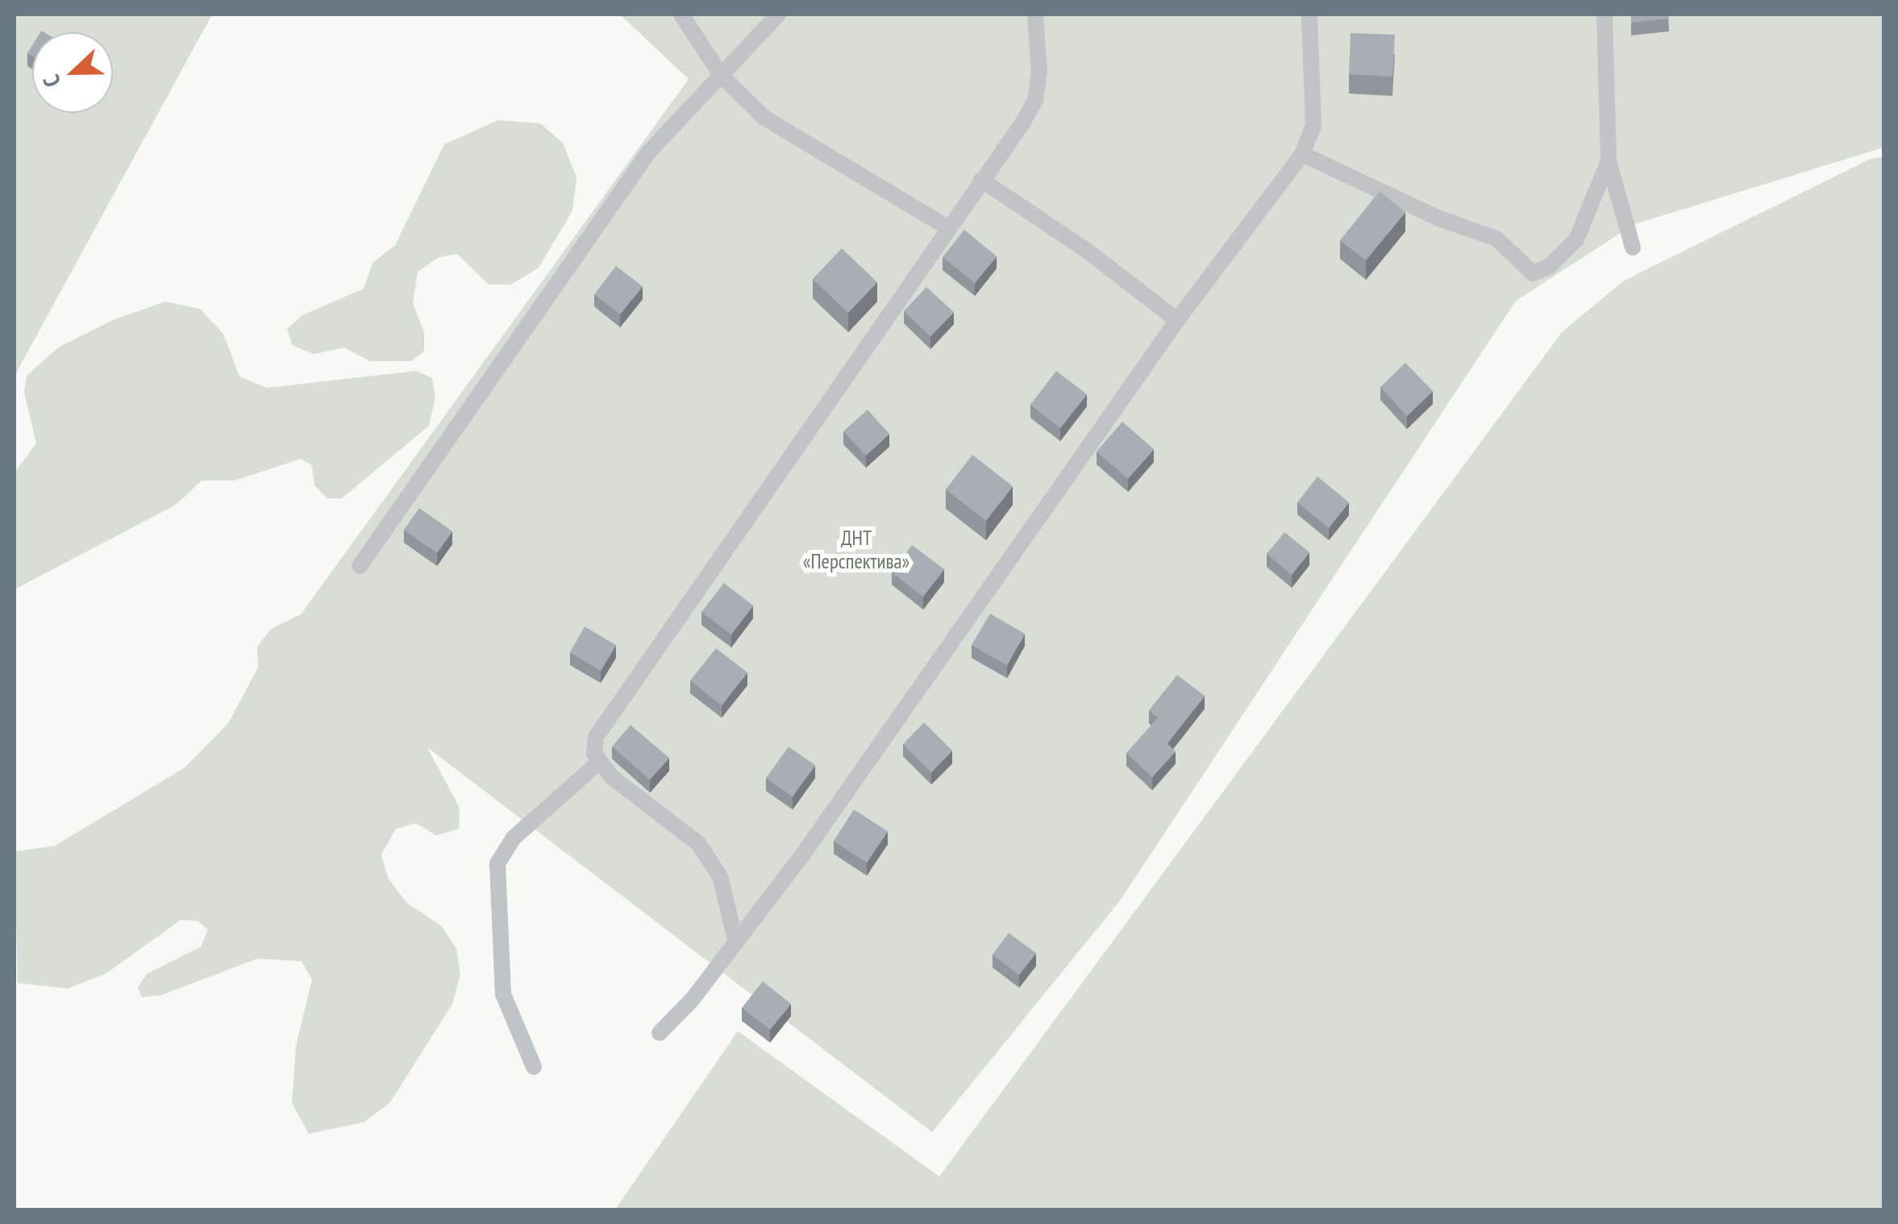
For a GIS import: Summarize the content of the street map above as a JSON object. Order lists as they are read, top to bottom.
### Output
{
  "parks": ["ДНТ «Перспектива»"],
  "north": "left"
}
